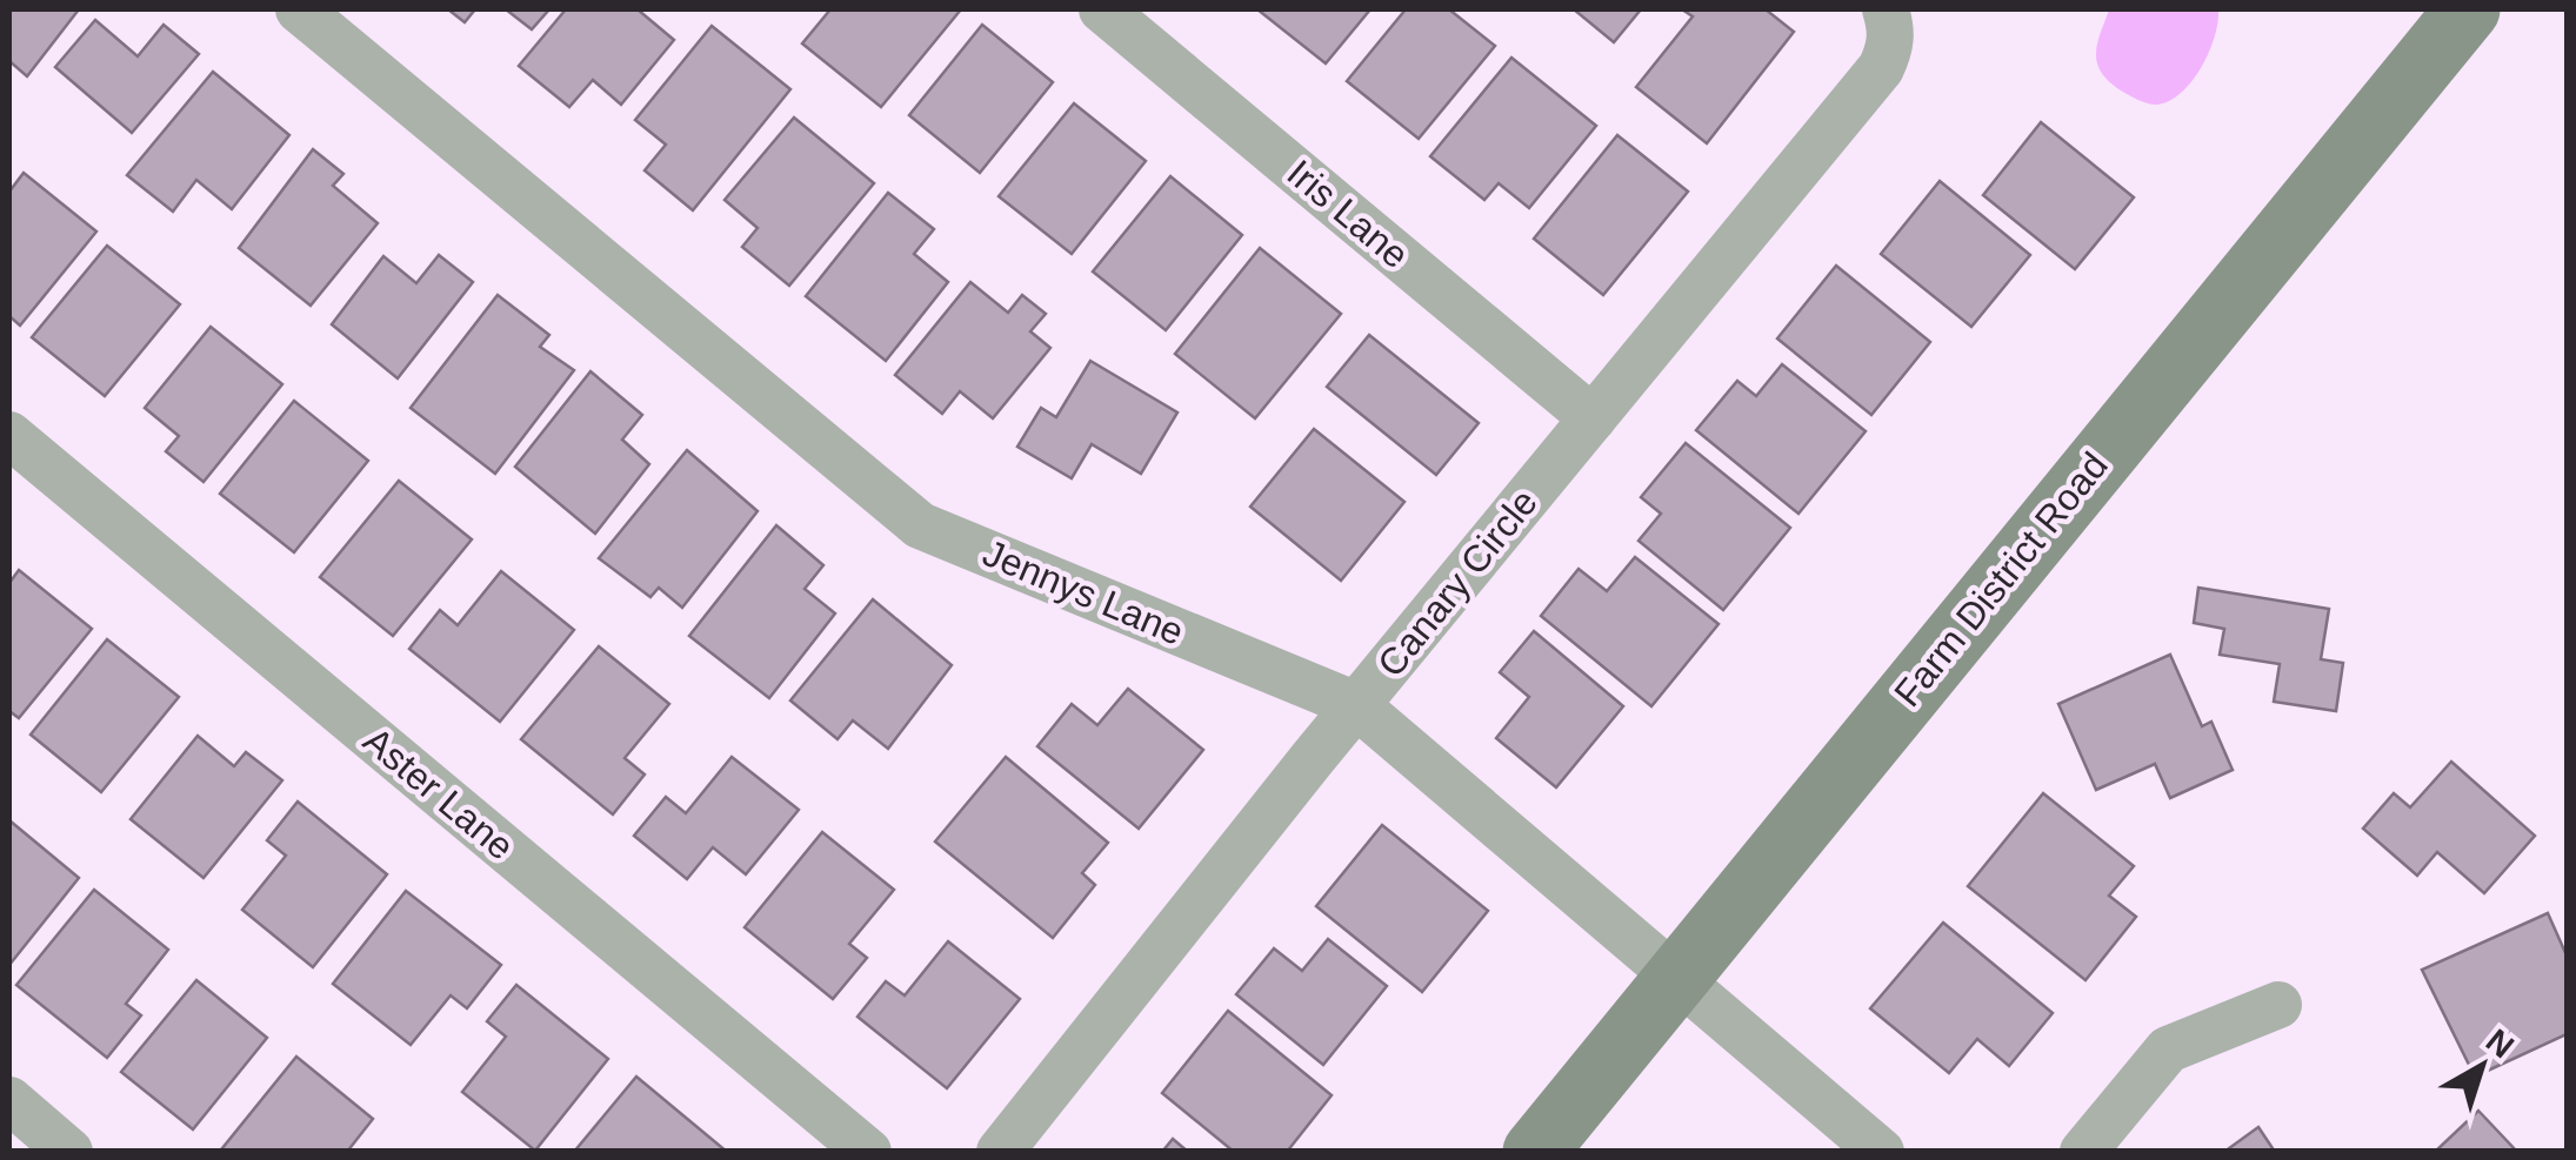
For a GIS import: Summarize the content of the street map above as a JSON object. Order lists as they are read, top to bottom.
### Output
{
  "streets": {
    "main road": ["Farm District Road"],
    "street": [
      "Iris Lane",
      "Canary Circle",
      "Jennys Lane",
      "Aster Lane"
    ]
  },
  "crossings": [
    ["Iris Lane", "Canary Circle"],
    ["Farm District Road", "Jennys Lane"],
    ["Canary Circle", "Jennys Lane"]
  ],
  "north": "top right"
}
